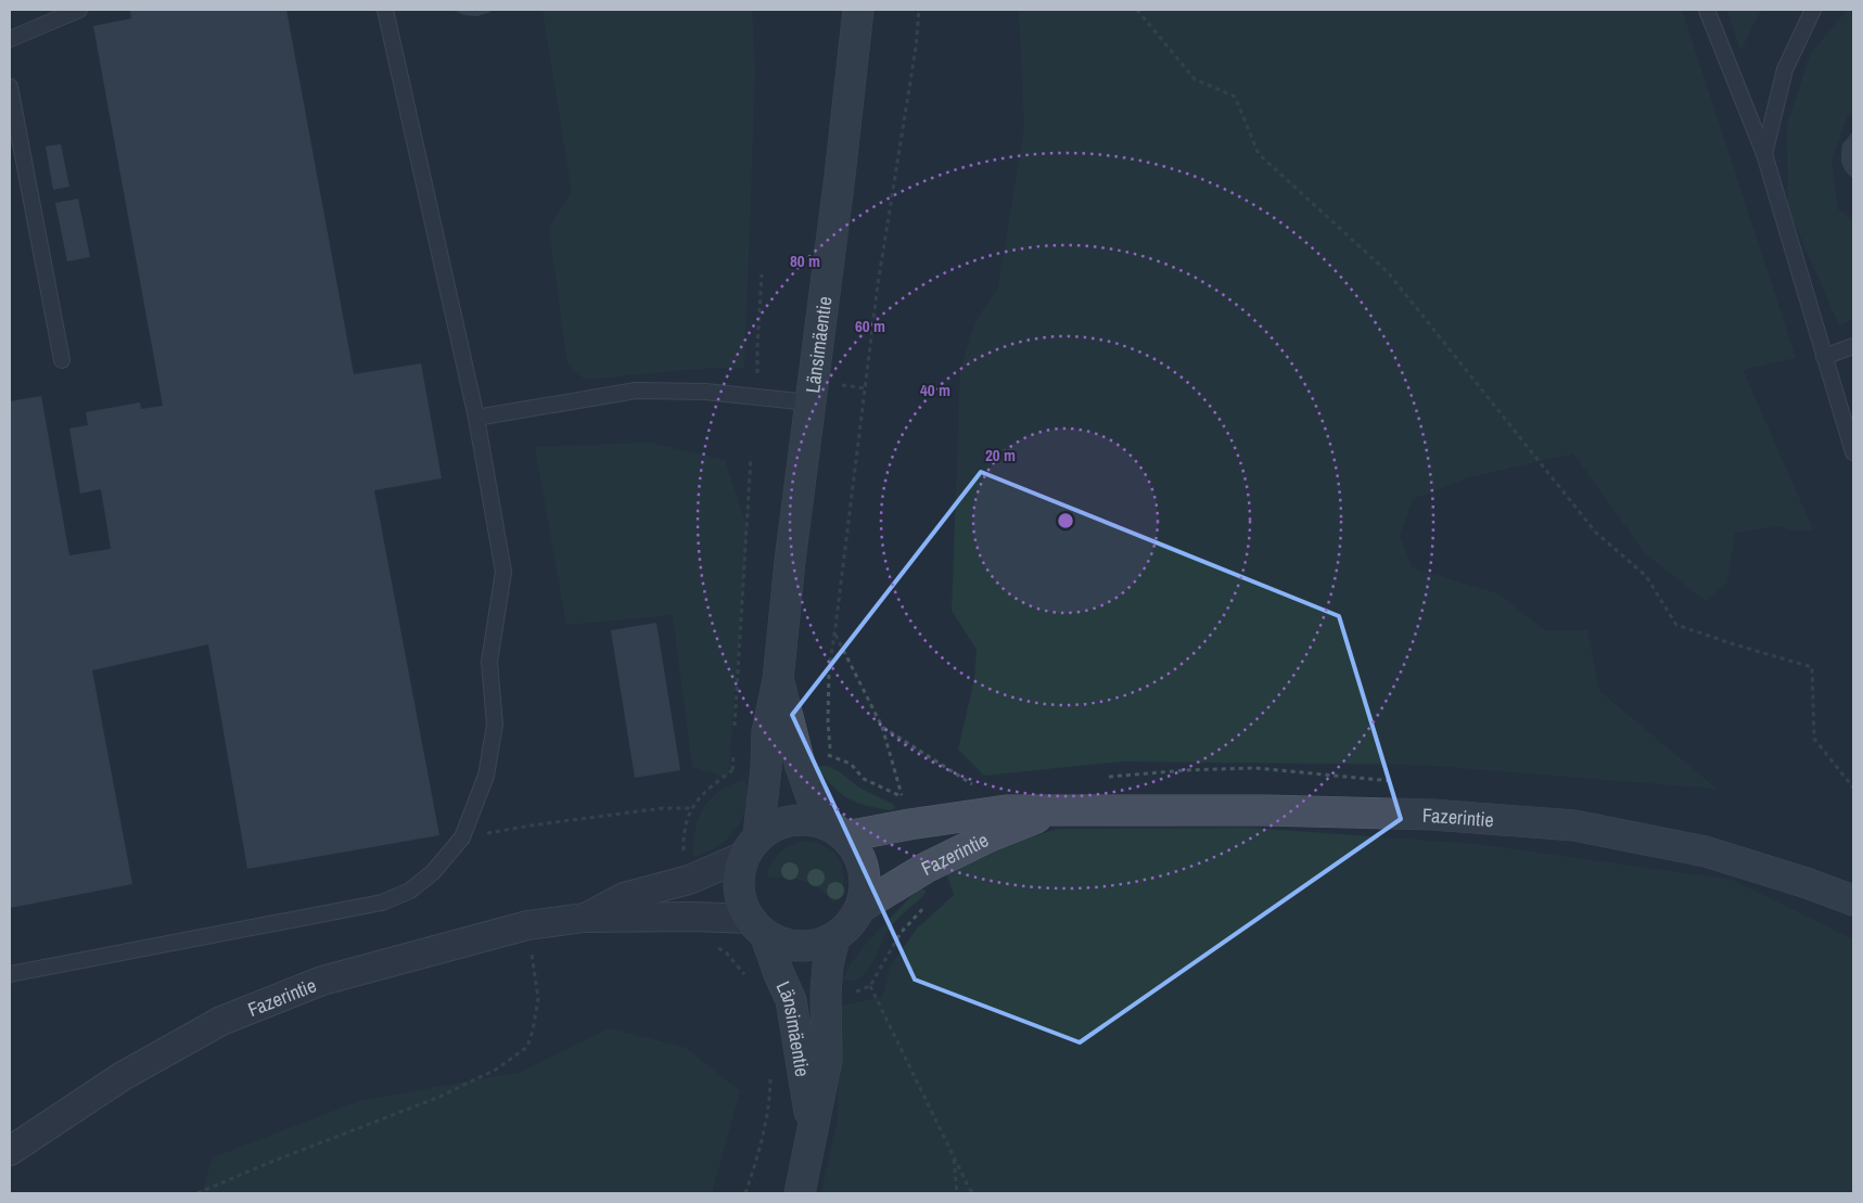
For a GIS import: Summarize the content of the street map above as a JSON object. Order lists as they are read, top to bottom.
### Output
{
  "streets": {
    "main road": ["Länsimäentie", "Fazerintie"]
  },
  "crossings": [
    ["Länsimäentie", "Fazerintie"]
  ],
  "rings": [
    "80 m",
    "60 m",
    "40 m",
    "20 m"
  ]
}
